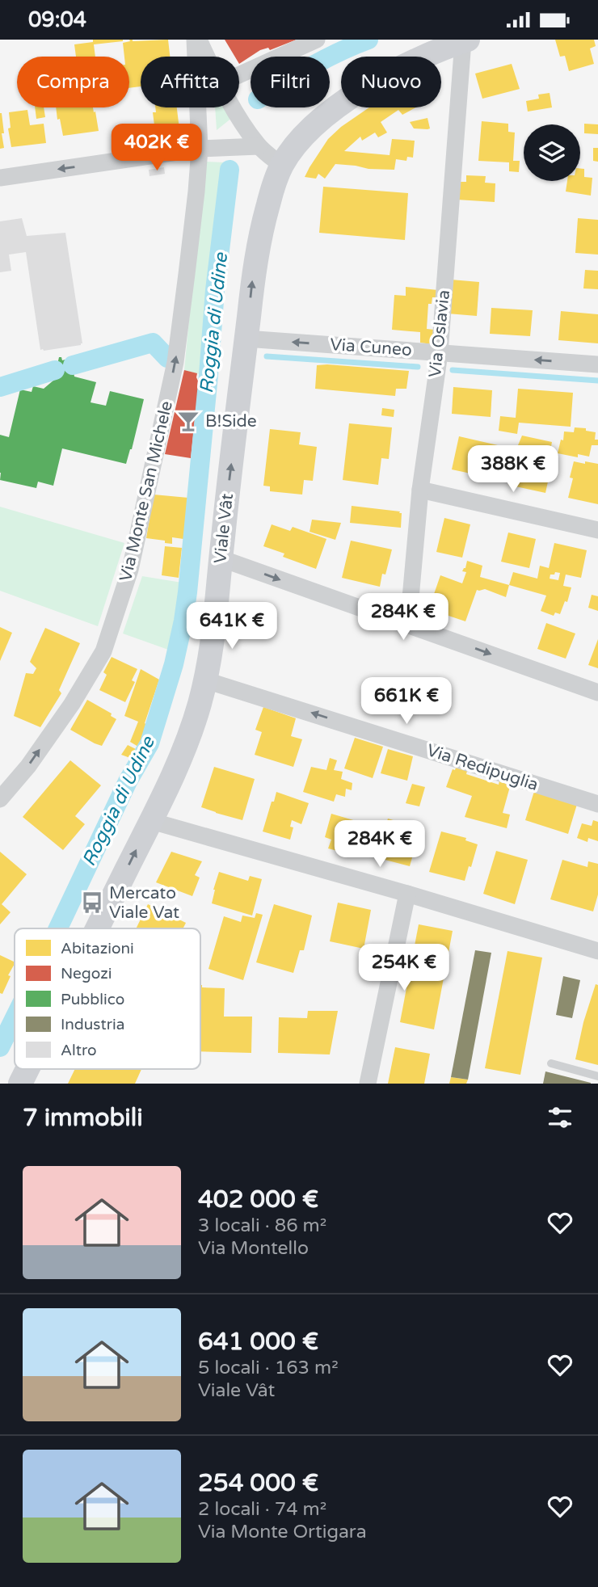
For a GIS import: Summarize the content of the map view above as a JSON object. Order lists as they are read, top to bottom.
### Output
{
  "streets": {
    "main road": ["Viale Vât"],
    "street": [
      "Via Oslavia",
      "Via Cuneo",
      "Via Monte San Michele",
      "Via Redipuglia"
    ]
  },
  "crossings": [
    ["Via Oslavia", "Via Cuneo"],
    ["Via Oslavia", "Viale Vât"],
    ["Via Cuneo", "Viale Vât"],
    ["Viale Vât", "Via Redipuglia"]
  ],
  "one_way": ["Via Cuneo", "Via Monte San Michele", "Viale Vât"],
  "water": ["Roggia di Udine"],
  "places": {
    "bar": ["B!Side"],
    "bus stop": ["Mercato Viale Vat"]
  },
  "legend": [
    "Abitazioni",
    "Negozi",
    "Pubblico",
    "Industria",
    "Altro"
  ],
  "page": {
    "status": "09:04",
    "chip": [
      "Compra",
      "Affitta",
      "Filtri",
      "Nuovo"
    ],
    "price": [
      "402K €",
      "388K €",
      "284K €",
      "641K €",
      "661K €",
      "284K €",
      "254K €"
    ],
    "heading": "7 immobili",
    "list": [
      {
        "name": "402 000 €",
        "note": "3 locali · 86 m² · Via Montello"
      },
      {
        "name": "641 000 €",
        "note": "5 locali · 163 m² · Viale Vât"
      },
      {
        "name": "254 000 €",
        "note": "2 locali · 74 m² · Via Monte Ortigara"
      }
    ]
  }
}
